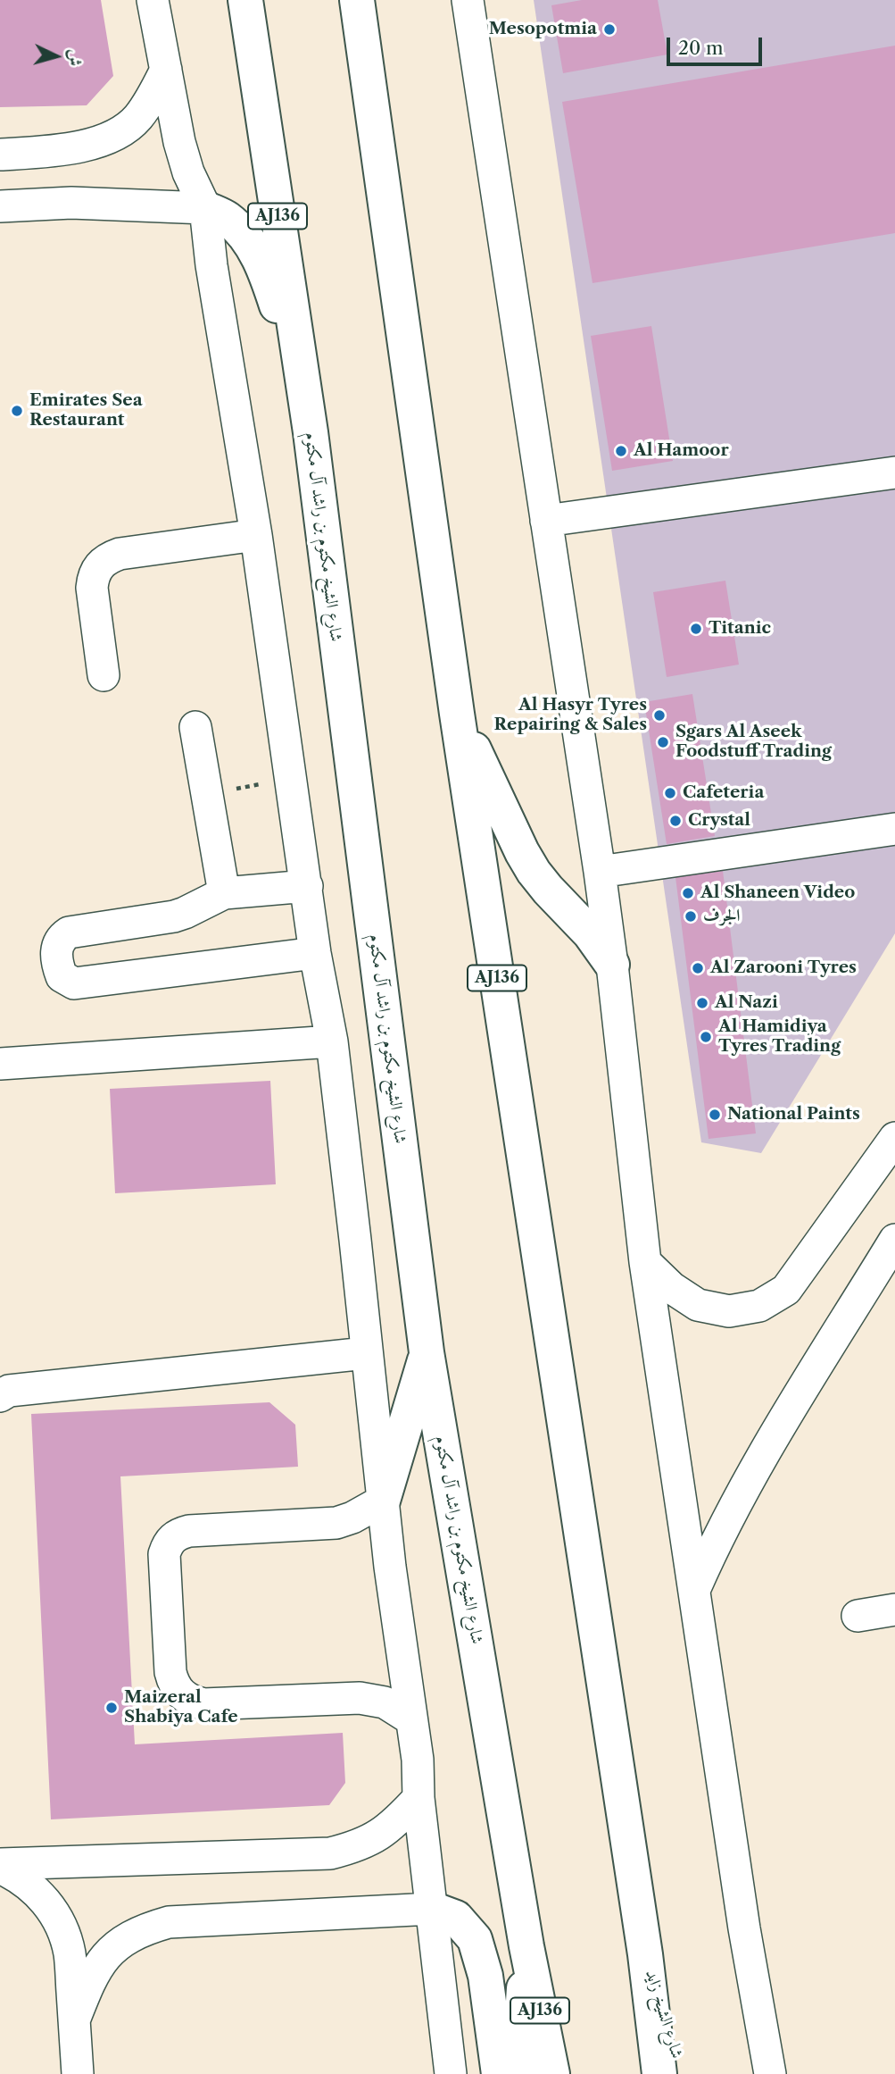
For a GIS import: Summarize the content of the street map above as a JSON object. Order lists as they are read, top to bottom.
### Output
{
  "streets": {
    "main road": ["AJ136", "شارع الشيخ مكتوم بن راشد آل مكتوم", "شارع الشيخ زايد"]
  },
  "crossings": [
    ["AJ136", "شارع الشيخ زايد"]
  ],
  "places": [
    "Mesopotmia",
    "Emirates Sea Restaurant",
    "Al Hamoor",
    "Titanic",
    "Al Hasyr Tyres Repairing & Sales",
    "Sgars Al Aseek Foodstuff Trading",
    "Cafeteria",
    "Crystal",
    "Al Shaneen Video",
    "الجرف",
    "Al Zarooni Tyres",
    "Al Nazi",
    "Al Hamidiya Tyres Trading",
    "National Paints",
    "Maizeral Shabiya Cafe"
  ],
  "scale_bar": "20 m",
  "north": "right"
}
